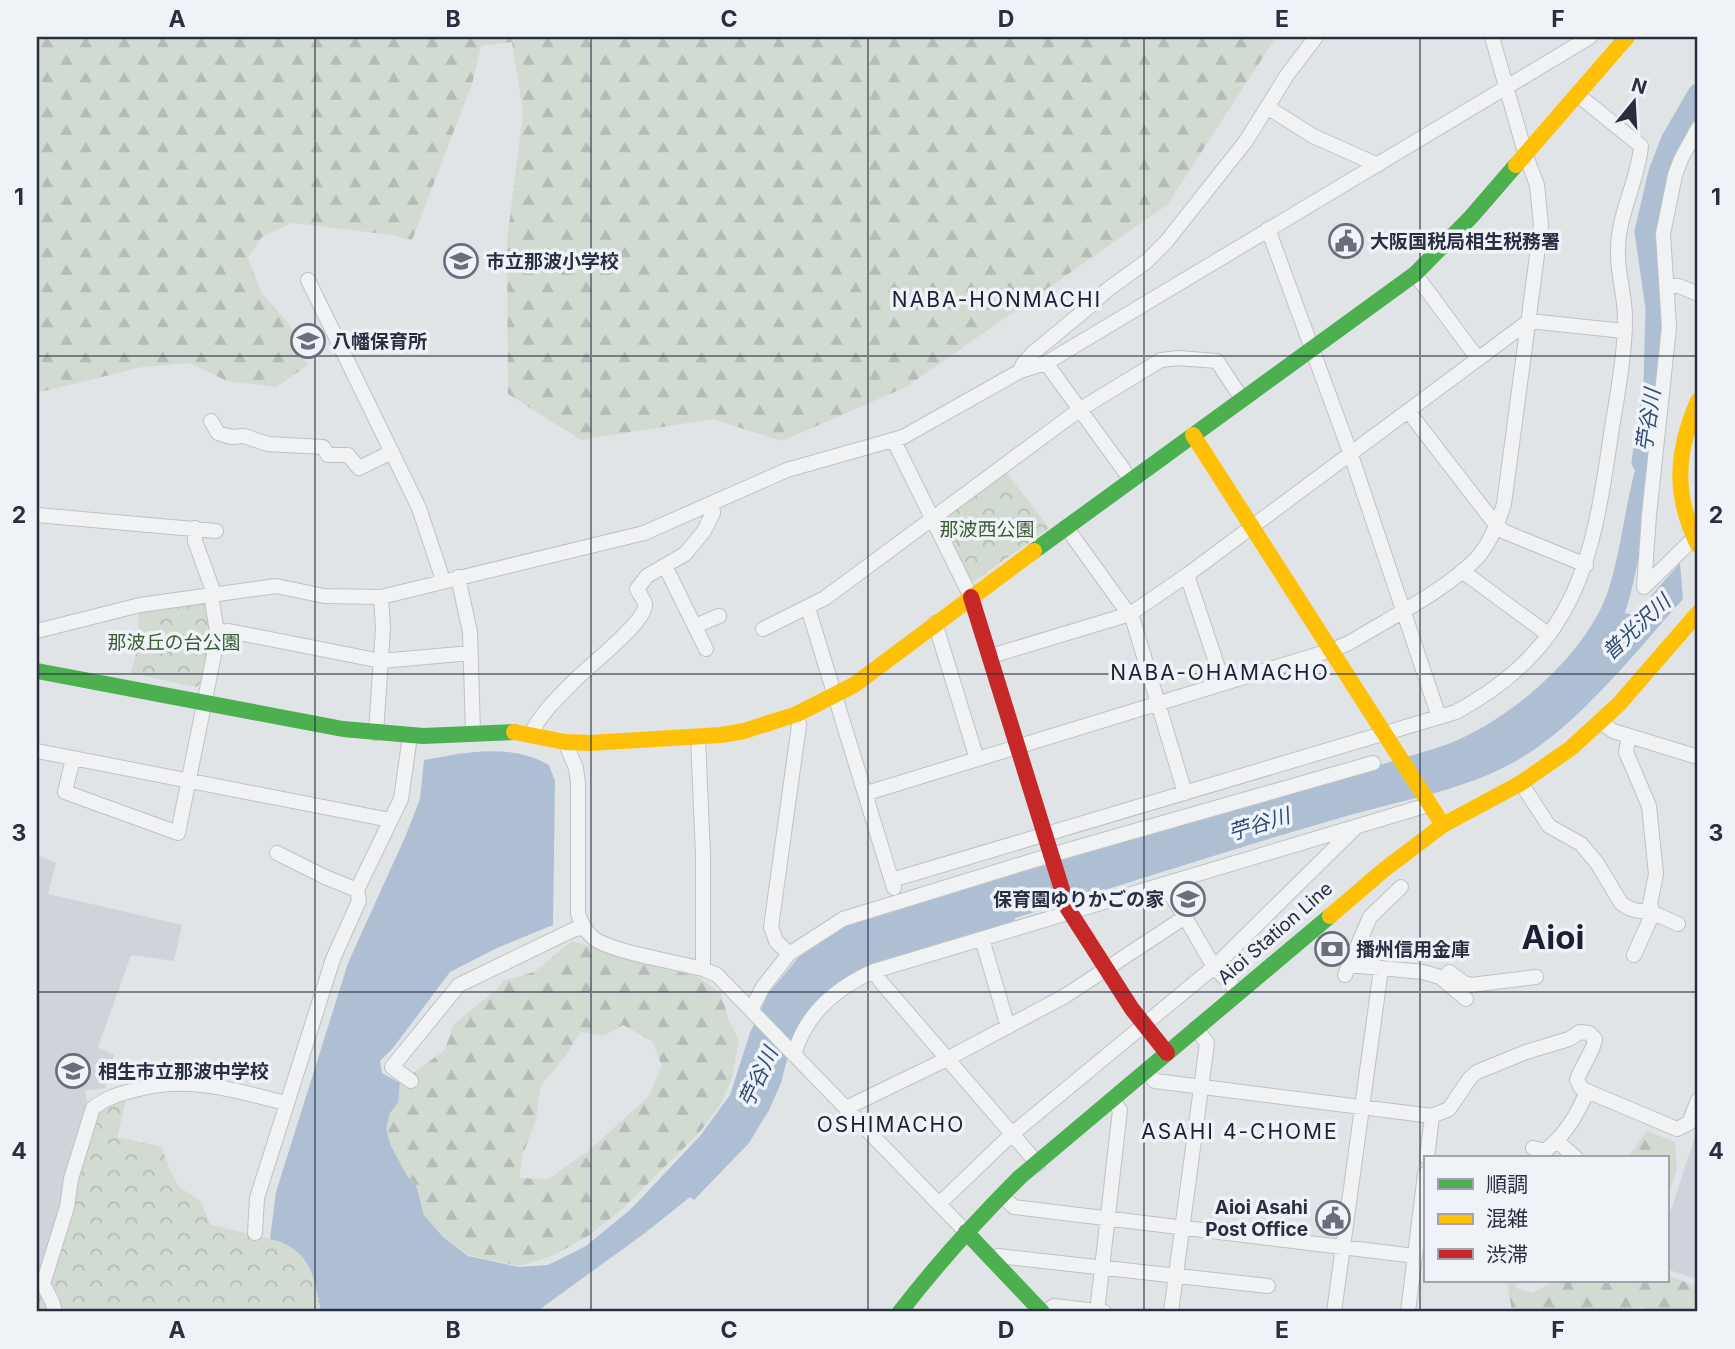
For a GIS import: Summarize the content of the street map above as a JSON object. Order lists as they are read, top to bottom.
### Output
{
  "streets": {
    "street": ["Aioi Station Line"]
  },
  "districts": [
    "NABA-HONMACHI",
    "NABA-OHAMACHO",
    "Aioi",
    "OSHIMACHO",
    "ASAHI 4-CHOME"
  ],
  "water": ["苧谷川", "普光沢川"],
  "parks": ["那波西公園", "那波丘の台公園"],
  "places": {
    "public building": ["大阪国税局相生税務署", "Aioi Asahi Post Office"],
    "school or university": [
      "市立那波小学校",
      "八幡保育所",
      "保育園ゆりかごの家",
      "相生市立那波中学校"
    ],
    "bank": ["播州信用金庫"]
  },
  "legend": ["順調", "混雑", "渋滞"],
  "north": "top",
  "grid": {
    "columns": [
      "A",
      "B",
      "C",
      "D",
      "E",
      "F"
    ],
    "rows": [
      "1",
      "2",
      "3",
      "4"
    ]
  }
}
